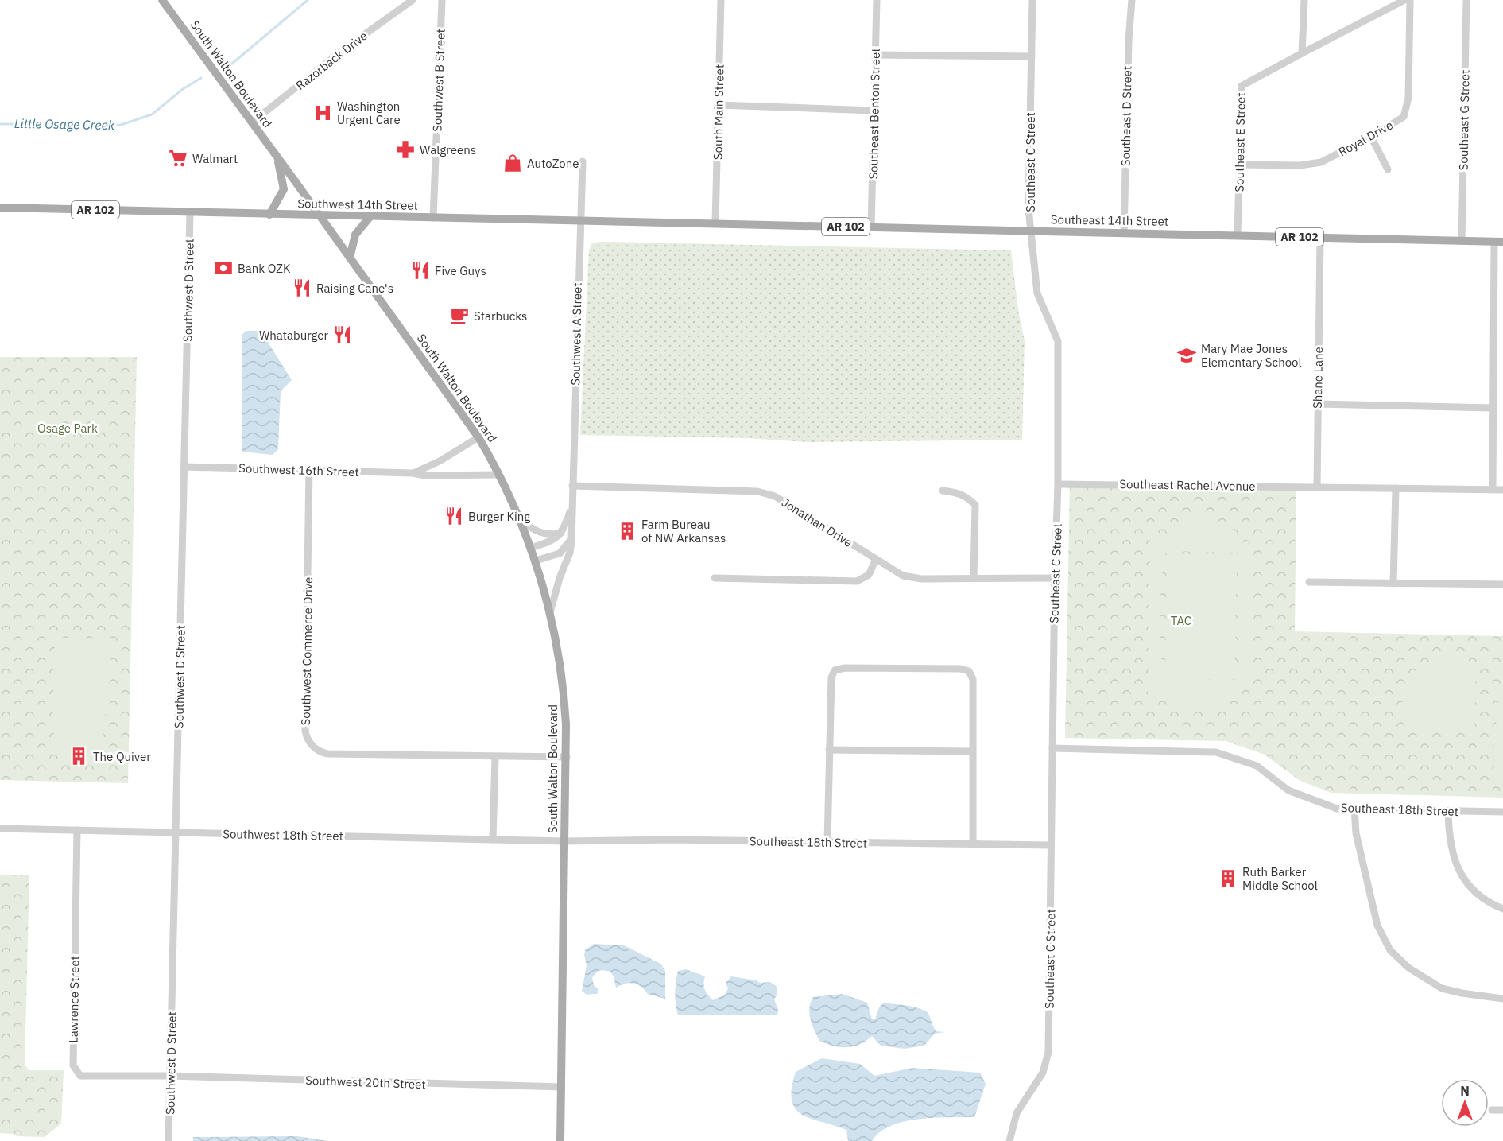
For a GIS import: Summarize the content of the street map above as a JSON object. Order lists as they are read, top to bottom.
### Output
{
  "streets": {
    "main road": [
      "South Walton Boulevard",
      "Southwest 14th Street",
      "AR 102",
      "Southeast 14th Street"
    ],
    "street": [
      "Razorback Drive",
      "Southwest B Street",
      "South Main Street",
      "Southeast Benton Street",
      "Southeast D Street",
      "Southeast G Street",
      "Royal Drive",
      "Southeast E Street",
      "Southeast C Street",
      "Southwest D Street",
      "Southwest A Street",
      "Shane Lane",
      "Southwest 16th Street",
      "Southeast Rachel Avenue",
      "Jonathan Drive",
      "Southwest Commerce Drive",
      "Southeast 18th Street",
      "Southwest 18th Street",
      "Lawrence Street",
      "Southwest 20th Street"
    ]
  },
  "crossings": [
    ["Razorback Drive", "South Walton Boulevard"],
    ["South Walton Boulevard", "Southwest 14th Street"],
    ["South Walton Boulevard", "Southwest A Street"],
    ["South Walton Boulevard", "Southwest 16th Street"],
    ["South Walton Boulevard", "Southwest Commerce Drive"],
    ["South Walton Boulevard", "Southeast 18th Street"],
    ["South Walton Boulevard", "Southwest 18th Street"],
    ["South Walton Boulevard", "Southwest 20th Street"],
    ["Southwest B Street", "Southwest 14th Street"],
    ["South Main Street", "Southwest 14th Street"],
    ["South Main Street", "Southeast 14th Street"],
    ["Southeast Benton Street", "Southeast 14th Street"],
    ["Southeast D Street", "Southeast 14th Street"],
    ["Southeast G Street", "Southeast 14th Street"],
    ["Royal Drive", "Southeast E Street"],
    ["Southeast E Street", "Southeast 14th Street"],
    ["Southeast C Street", "Southeast 14th Street"],
    ["Southeast C Street", "Southeast Rachel Avenue"],
    ["Southeast C Street", "Jonathan Drive"],
    ["Southeast C Street", "Southeast 18th Street"],
    ["Southwest 14th Street", "Southeast 14th Street"],
    ["Southwest 14th Street", "Southwest D Street"],
    ["Southwest 14th Street", "Southwest A Street"],
    ["Southeast 14th Street", "Shane Lane"],
    ["Southwest D Street", "Southwest 16th Street"],
    ["Southwest D Street", "Southwest 18th Street"],
    ["Southwest D Street", "Lawrence Street"],
    ["Southwest D Street", "Southwest 20th Street"],
    ["Southwest A Street", "Jonathan Drive"],
    ["Shane Lane", "Southeast Rachel Avenue"],
    ["Southwest 16th Street", "Southwest Commerce Drive"],
    ["Southeast 18th Street", "Southwest 18th Street"],
    ["Southwest 18th Street", "Lawrence Street"],
    ["Lawrence Street", "Southwest 20th Street"]
  ],
  "water": ["Little Osage Creek"],
  "parks": ["Osage Park", "TAC"],
  "places": {
    "hospital": ["Washington Urgent Care"],
    "pharmacy": ["Walgreens"],
    "supermarket": ["Walmart"],
    "shop": ["AutoZone"],
    "bank": ["Bank OZK"],
    "restaurant": [
      "Five Guys",
      "Raising Cane's",
      "Whataburger",
      "Burger King"
    ],
    "cafe": ["Starbucks"],
    "school or university": ["Mary Mae Jones Elementary School"],
    "building": ["Farm Bureau of NW Arkansas", "The Quiver", "Ruth Barker Middle School"]
  },
  "north": "top"
}
